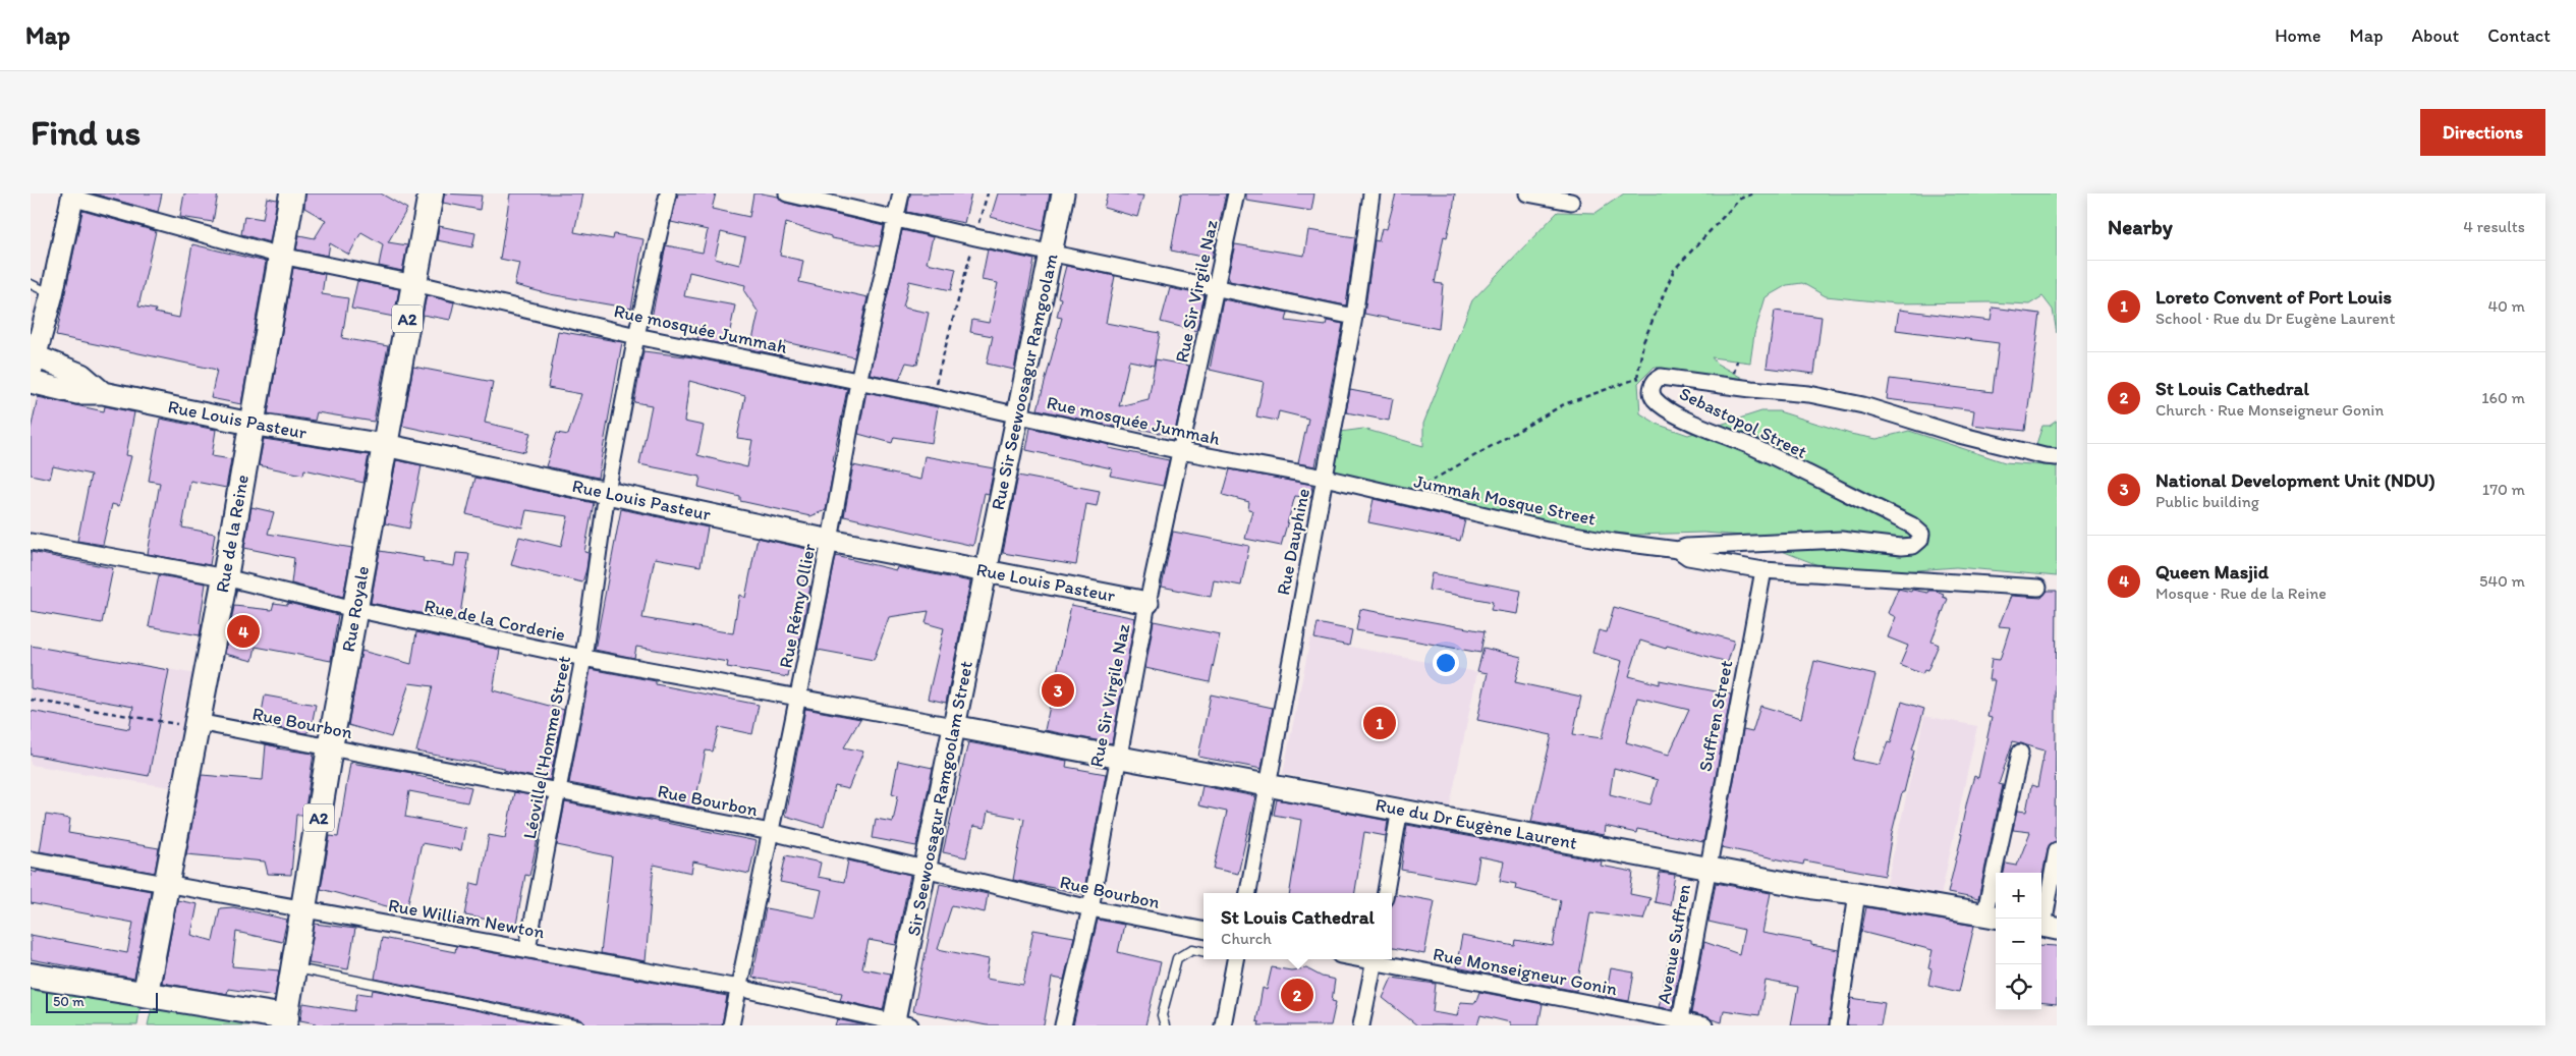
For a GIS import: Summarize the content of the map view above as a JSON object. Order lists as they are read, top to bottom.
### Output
{
  "streets": {
    "main road": [
      "A2",
      "Rue Sir Seewoosagur Ramgoolam",
      "Rue Louis Pasteur",
      "Rue de la Reine",
      "Rue Royale",
      "Sir Seewoosagur Ramgoolam Street",
      "Rue du Dr Eugène Laurent"
    ],
    "street": [
      "Rue Sir Virgile Naz",
      "Rue mosquée Jummah",
      "Sebastopol Street",
      "Jummah Mosque Street",
      "Rue Dauphine",
      "Rue Rémy Ollier",
      "Rue de la Corderie",
      "Suffren Street",
      "Rue Bourbon",
      "Léoville l'Homme Street",
      "Rue William Newton",
      "Avenue Suffren",
      "Rue Monseigneur Gonin"
    ]
  },
  "crossings": [
    ["Rue Sir Virgile Naz", "Rue mosquée Jummah"],
    ["Rue Sir Virgile Naz", "Rue Louis Pasteur"],
    ["Rue Sir Virgile Naz", "Rue Bourbon"],
    ["Rue Sir Virgile Naz", "Rue du Dr Eugène Laurent"],
    ["Rue mosquée Jummah", "Rue Sir Seewoosagur Ramgoolam"],
    ["Rue mosquée Jummah", "Jummah Mosque Street"],
    ["Rue mosquée Jummah", "Rue de la Reine"],
    ["Rue mosquée Jummah", "Rue Dauphine"],
    ["Rue mosquée Jummah", "Rue Rémy Ollier"],
    ["Rue mosquée Jummah", "Rue Royale"],
    ["Rue mosquée Jummah", "Léoville l'Homme Street"],
    ["Rue Sir Seewoosagur Ramgoolam", "Rue Louis Pasteur"],
    ["Rue Sir Seewoosagur Ramgoolam", "Sir Seewoosagur Ramgoolam Street"],
    ["Rue Louis Pasteur", "Rue de la Reine"],
    ["Rue Louis Pasteur", "Rue Rémy Ollier"],
    ["Rue Louis Pasteur", "Rue Royale"],
    ["Rue Louis Pasteur", "Léoville l'Homme Street"],
    ["Rue Louis Pasteur", "Sir Seewoosagur Ramgoolam Street"],
    ["Sebastopol Street", "Jummah Mosque Street"],
    ["Jummah Mosque Street", "Rue Dauphine"],
    ["Rue de la Reine", "Rue de la Corderie"],
    ["Rue de la Reine", "Rue Bourbon"],
    ["Rue de la Reine", "Rue William Newton"],
    ["Rue Dauphine", "Rue du Dr Eugène Laurent"],
    ["Rue Rémy Ollier", "Rue de la Corderie"],
    ["Rue Rémy Ollier", "Rue Bourbon"],
    ["Rue Rémy Ollier", "Rue William Newton"],
    ["Rue Royale", "Rue de la Corderie"],
    ["Rue Royale", "Rue Bourbon"],
    ["Rue Royale", "Rue William Newton"],
    ["Rue de la Corderie", "Léoville l'Homme Street"],
    ["Rue de la Corderie", "Sir Seewoosagur Ramgoolam Street"],
    ["Rue de la Corderie", "Rue du Dr Eugène Laurent"],
    ["Suffren Street", "Rue du Dr Eugène Laurent"],
    ["Suffren Street", "Avenue Suffren"],
    ["Rue Bourbon", "Léoville l'Homme Street"],
    ["Rue Bourbon", "Sir Seewoosagur Ramgoolam Street"],
    ["Léoville l'Homme Street", "Rue William Newton"],
    ["Sir Seewoosagur Ramgoolam Street", "Rue du Dr Eugène Laurent"],
    ["Sir Seewoosagur Ramgoolam Street", "Rue William Newton"],
    ["Rue du Dr Eugène Laurent", "Avenue Suffren"],
    ["Avenue Suffren", "Rue Monseigneur Gonin"]
  ],
  "scale_bar": "50 m",
  "page": {
    "header": "Map",
    "nav": [
      "Home",
      "Map",
      "About",
      "Contact"
    ],
    "buttons": "Directions",
    "title": "Find us",
    "heading": ["Nearby", "4 results"],
    "list": [
      {
        "mark": "1",
        "name": "Loreto Convent of Port Louis",
        "note": "School · Rue du Dr Eugène Laurent",
        "value": "40 m"
      },
      {
        "mark": "2",
        "name": "St Louis Cathedral",
        "note": "Church · Rue Monseigneur Gonin",
        "value": "160 m"
      },
      {
        "mark": "3",
        "name": "National Development Unit (NDU)",
        "note": "Public building",
        "value": "170 m"
      },
      {
        "mark": "4",
        "name": "Queen Masjid",
        "note": "Mosque · Rue de la Reine",
        "value": "540 m"
      }
    ],
    "pins": [
      "4",
      "3",
      "1",
      "2"
    ],
    "map_buttons": ["+", "−"],
    "popup": ["St Louis Cathedral", "Church"],
    "scale": "50 m"
  }
}
